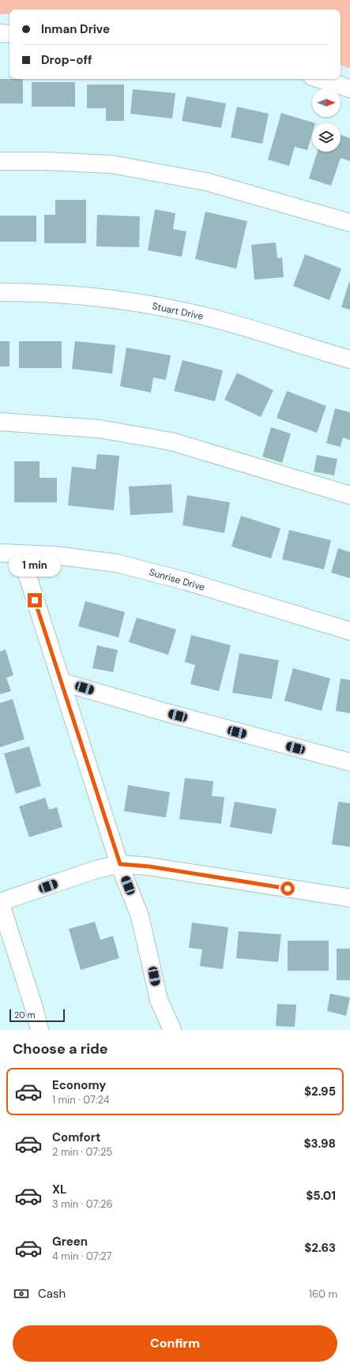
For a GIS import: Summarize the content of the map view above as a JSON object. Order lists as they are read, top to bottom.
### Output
{
  "streets": {
    "street": ["Stuart Drive", "Sunrise Drive"]
  },
  "scale_bar": "20 m",
  "north": "right",
  "page": {
    "banner": ["Inman Drive", "Drop-off"],
    "bubble": "1 min",
    "scale": "20 m",
    "heading": "Choose a ride",
    "list": [
      {
        "name": "Economy",
        "note": "1 min · 07:24",
        "value": "$2.95"
      },
      {
        "name": "Comfort",
        "note": "2 min · 07:25",
        "value": "$3.98"
      },
      {
        "name": "XL",
        "note": "3 min · 07:26",
        "value": "$5.01"
      },
      {
        "name": "Green",
        "note": "4 min · 07:27",
        "value": "$2.63"
      }
    ],
    "pay": ["Cash", "160 m"],
    "buttons": "Confirm"
  }
}
